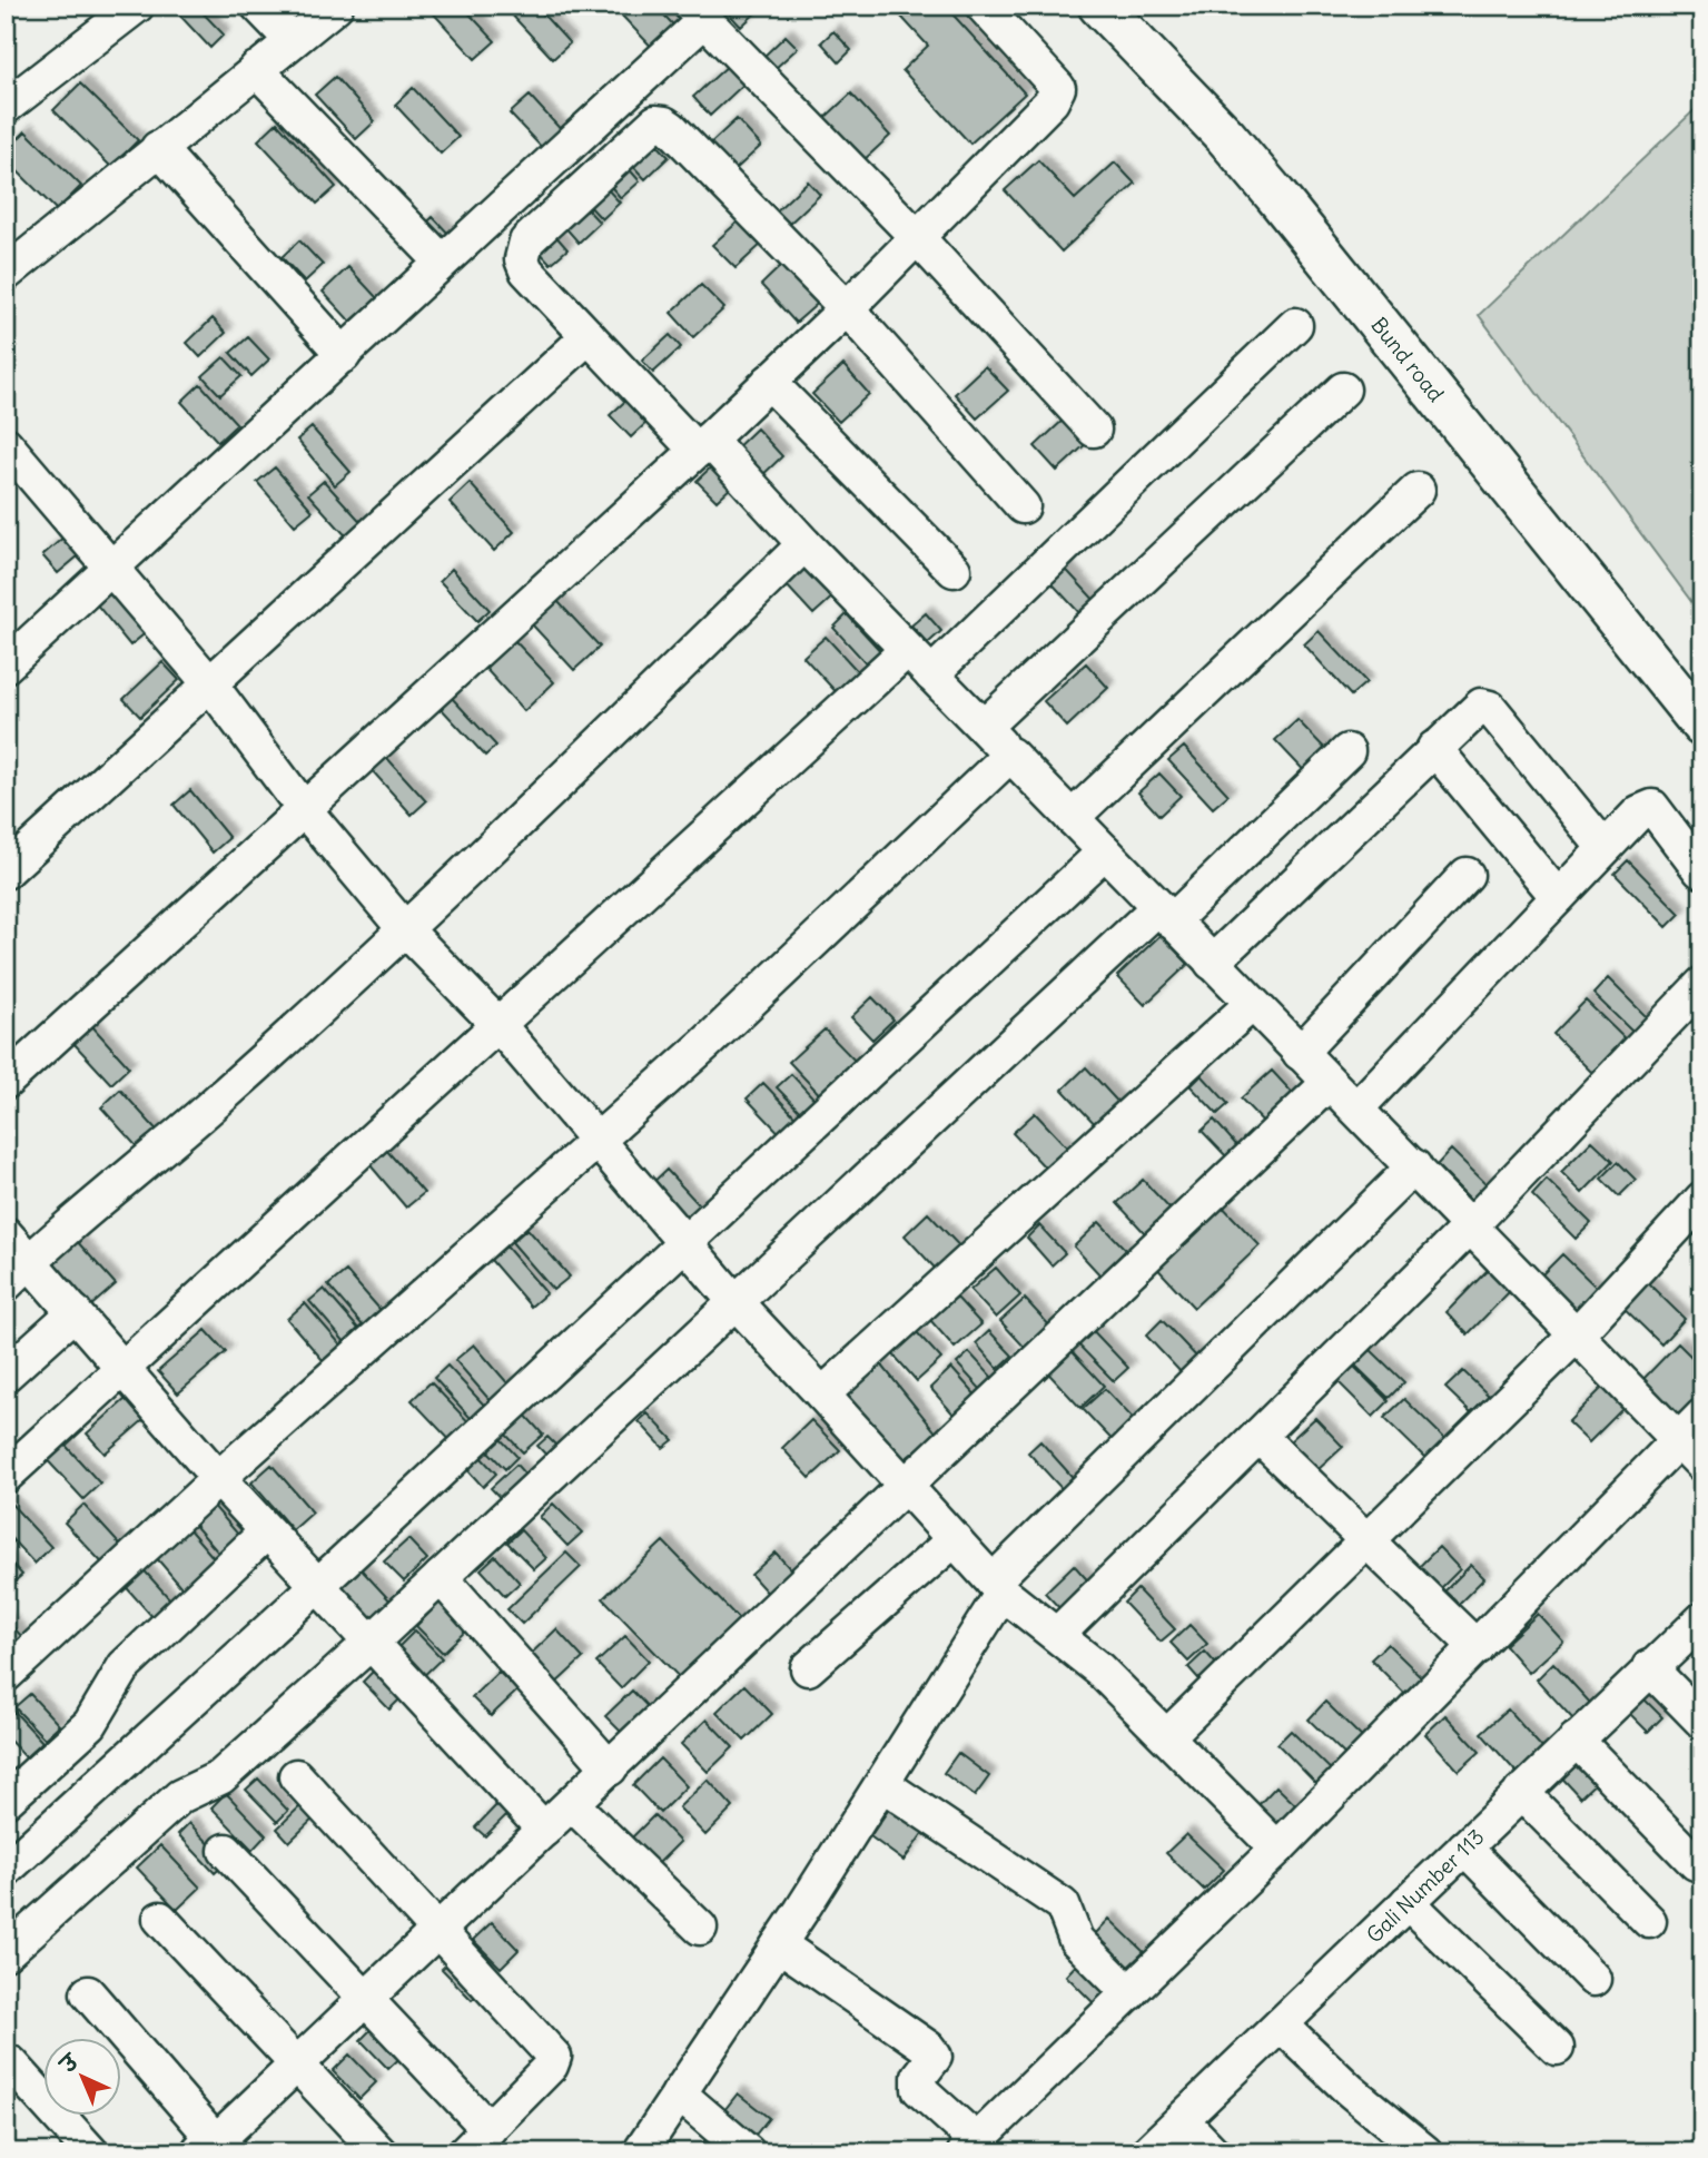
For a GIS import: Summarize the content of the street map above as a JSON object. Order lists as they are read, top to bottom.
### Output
{
  "streets": {
    "street": ["Bund road", "Gali Number 113"]
  },
  "north": "top left"
}
